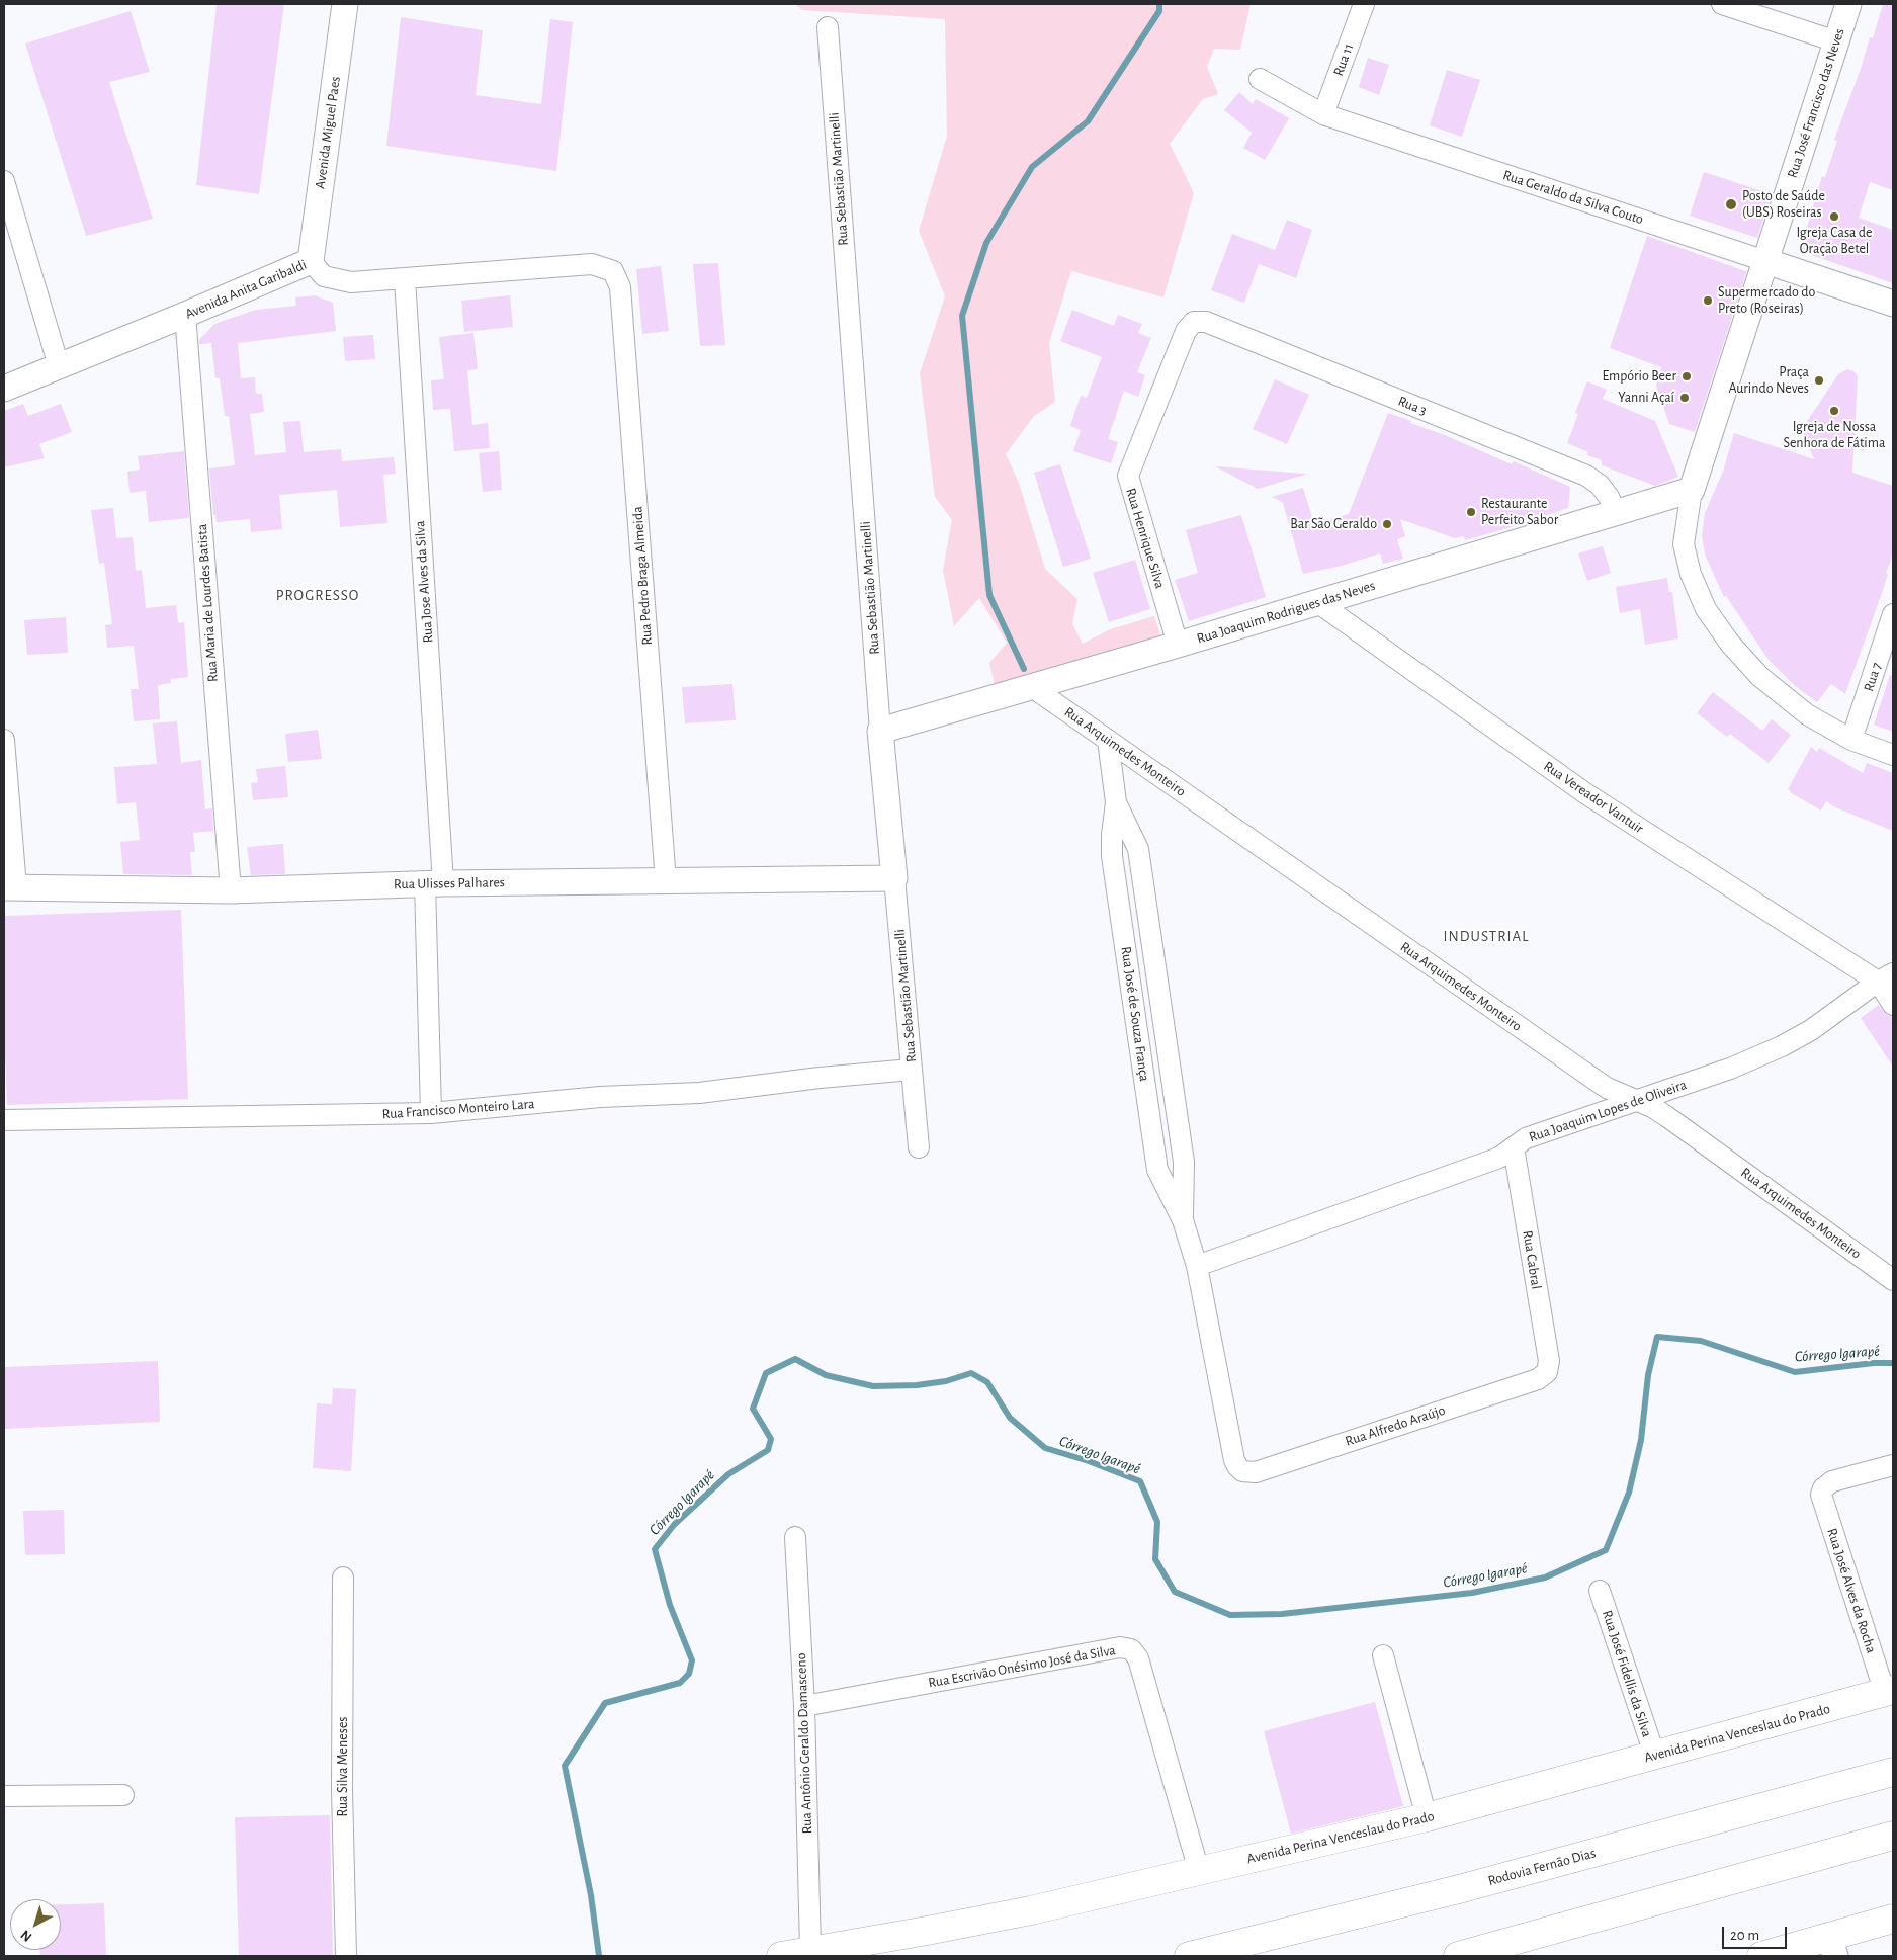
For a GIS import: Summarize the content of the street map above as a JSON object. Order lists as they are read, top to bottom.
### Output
{
  "streets": {
    "main road": ["Avenida Perina Venceslau do Prado", "Rodovia Fernão Dias"],
    "street": [
      "Rua 11",
      "Rua José Francisco das Neves",
      "Avenida Miguel Paes",
      "Rua Sebastião Martinelli",
      "Rua Geraldo da Silva Couto",
      "Avenida Anita Garibaldi",
      "Rua 3",
      "Rua Henrique Silva",
      "Rua Pedro Braga Almeida",
      "Rua Jose Alves da Silva",
      "Rua Maria de Lourdes Batista",
      "Rua Joaquim Rodrigues das Neves",
      "Rua 7",
      "Rua Arquimedes Monteiro",
      "Rua Vereador Vantuir",
      "Rua Ulisses Palhares",
      "Rua José de Souza França",
      "Rua Francisco Monteiro Lara",
      "Rua Joaquim Lopes de Oliveira",
      "Rua Cabral",
      "Rua Alfredo Araújo",
      "Rua José Alves da Rocha",
      "Rua Escrivão Onésimo José da Silva",
      "Rua José Fidellis da Silva",
      "Rua Antônio Geraldo Damasceno",
      "Rua Silva Meneses"
    ]
  },
  "crossings": [
    ["Rua 11", "Rua Geraldo da Silva Couto"],
    ["Rua José Francisco das Neves", "Rua Geraldo da Silva Couto"],
    ["Rua José Francisco das Neves", "Rua Joaquim Rodrigues das Neves"],
    ["Rua José Francisco das Neves", "Rua 7"],
    ["Avenida Miguel Paes", "Avenida Anita Garibaldi"],
    ["Rua Sebastião Martinelli", "Rua Joaquim Rodrigues das Neves"],
    ["Rua Sebastião Martinelli", "Rua Ulisses Palhares"],
    ["Rua Sebastião Martinelli", "Rua Francisco Monteiro Lara"],
    ["Avenida Anita Garibaldi", "Rua Pedro Braga Almeida"],
    ["Avenida Anita Garibaldi", "Rua Jose Alves da Silva"],
    ["Avenida Anita Garibaldi", "Rua Maria de Lourdes Batista"],
    ["Rua 3", "Rua Henrique Silva"],
    ["Rua 3", "Rua Joaquim Rodrigues das Neves"],
    ["Rua Henrique Silva", "Rua Joaquim Rodrigues das Neves"],
    ["Rua Pedro Braga Almeida", "Rua Ulisses Palhares"],
    ["Rua Jose Alves da Silva", "Rua Ulisses Palhares"],
    ["Rua Jose Alves da Silva", "Rua Francisco Monteiro Lara"],
    ["Rua Maria de Lourdes Batista", "Rua Ulisses Palhares"],
    ["Rua Joaquim Rodrigues das Neves", "Rua Arquimedes Monteiro"],
    ["Rua Joaquim Rodrigues das Neves", "Rua Vereador Vantuir"],
    ["Rua Arquimedes Monteiro", "Rua José de Souza França"],
    ["Rua Arquimedes Monteiro", "Rua Joaquim Lopes de Oliveira"],
    ["Rua Vereador Vantuir", "Rua Joaquim Lopes de Oliveira"],
    ["Rua José de Souza França", "Rua Joaquim Lopes de Oliveira"],
    ["Rua José de Souza França", "Rua Alfredo Araújo"],
    ["Rua Joaquim Lopes de Oliveira", "Rua Cabral"],
    ["Rua Cabral", "Rua Alfredo Araújo"],
    ["Rua José Alves da Rocha", "Avenida Perina Venceslau do Prado"],
    ["Rua Escrivão Onésimo José da Silva", "Avenida Perina Venceslau do Prado"],
    ["Rua Escrivão Onésimo José da Silva", "Rua Antônio Geraldo Damasceno"],
    ["Rua José Fidellis da Silva", "Avenida Perina Venceslau do Prado"],
    ["Avenida Perina Venceslau do Prado", "Rua Antônio Geraldo Damasceno"]
  ],
  "districts": ["PROGRESSO", "INDUSTRIAL"],
  "water": ["Córrego Igarapé"],
  "places": [
    "Posto de Saúde (UBS) Roseiras",
    "Igreja Casa de Oração Betel",
    "Supermercado do Preto (Roseiras)",
    "Empório Beer",
    "Praça Aurindo Neves",
    "Yanni Açaí",
    "Igreja de Nossa Senhora de Fátima",
    "Restaurante Perfeito Sabor",
    "Bar São Geraldo"
  ],
  "scale_bar": "20 m",
  "north": "bottom left"
}
